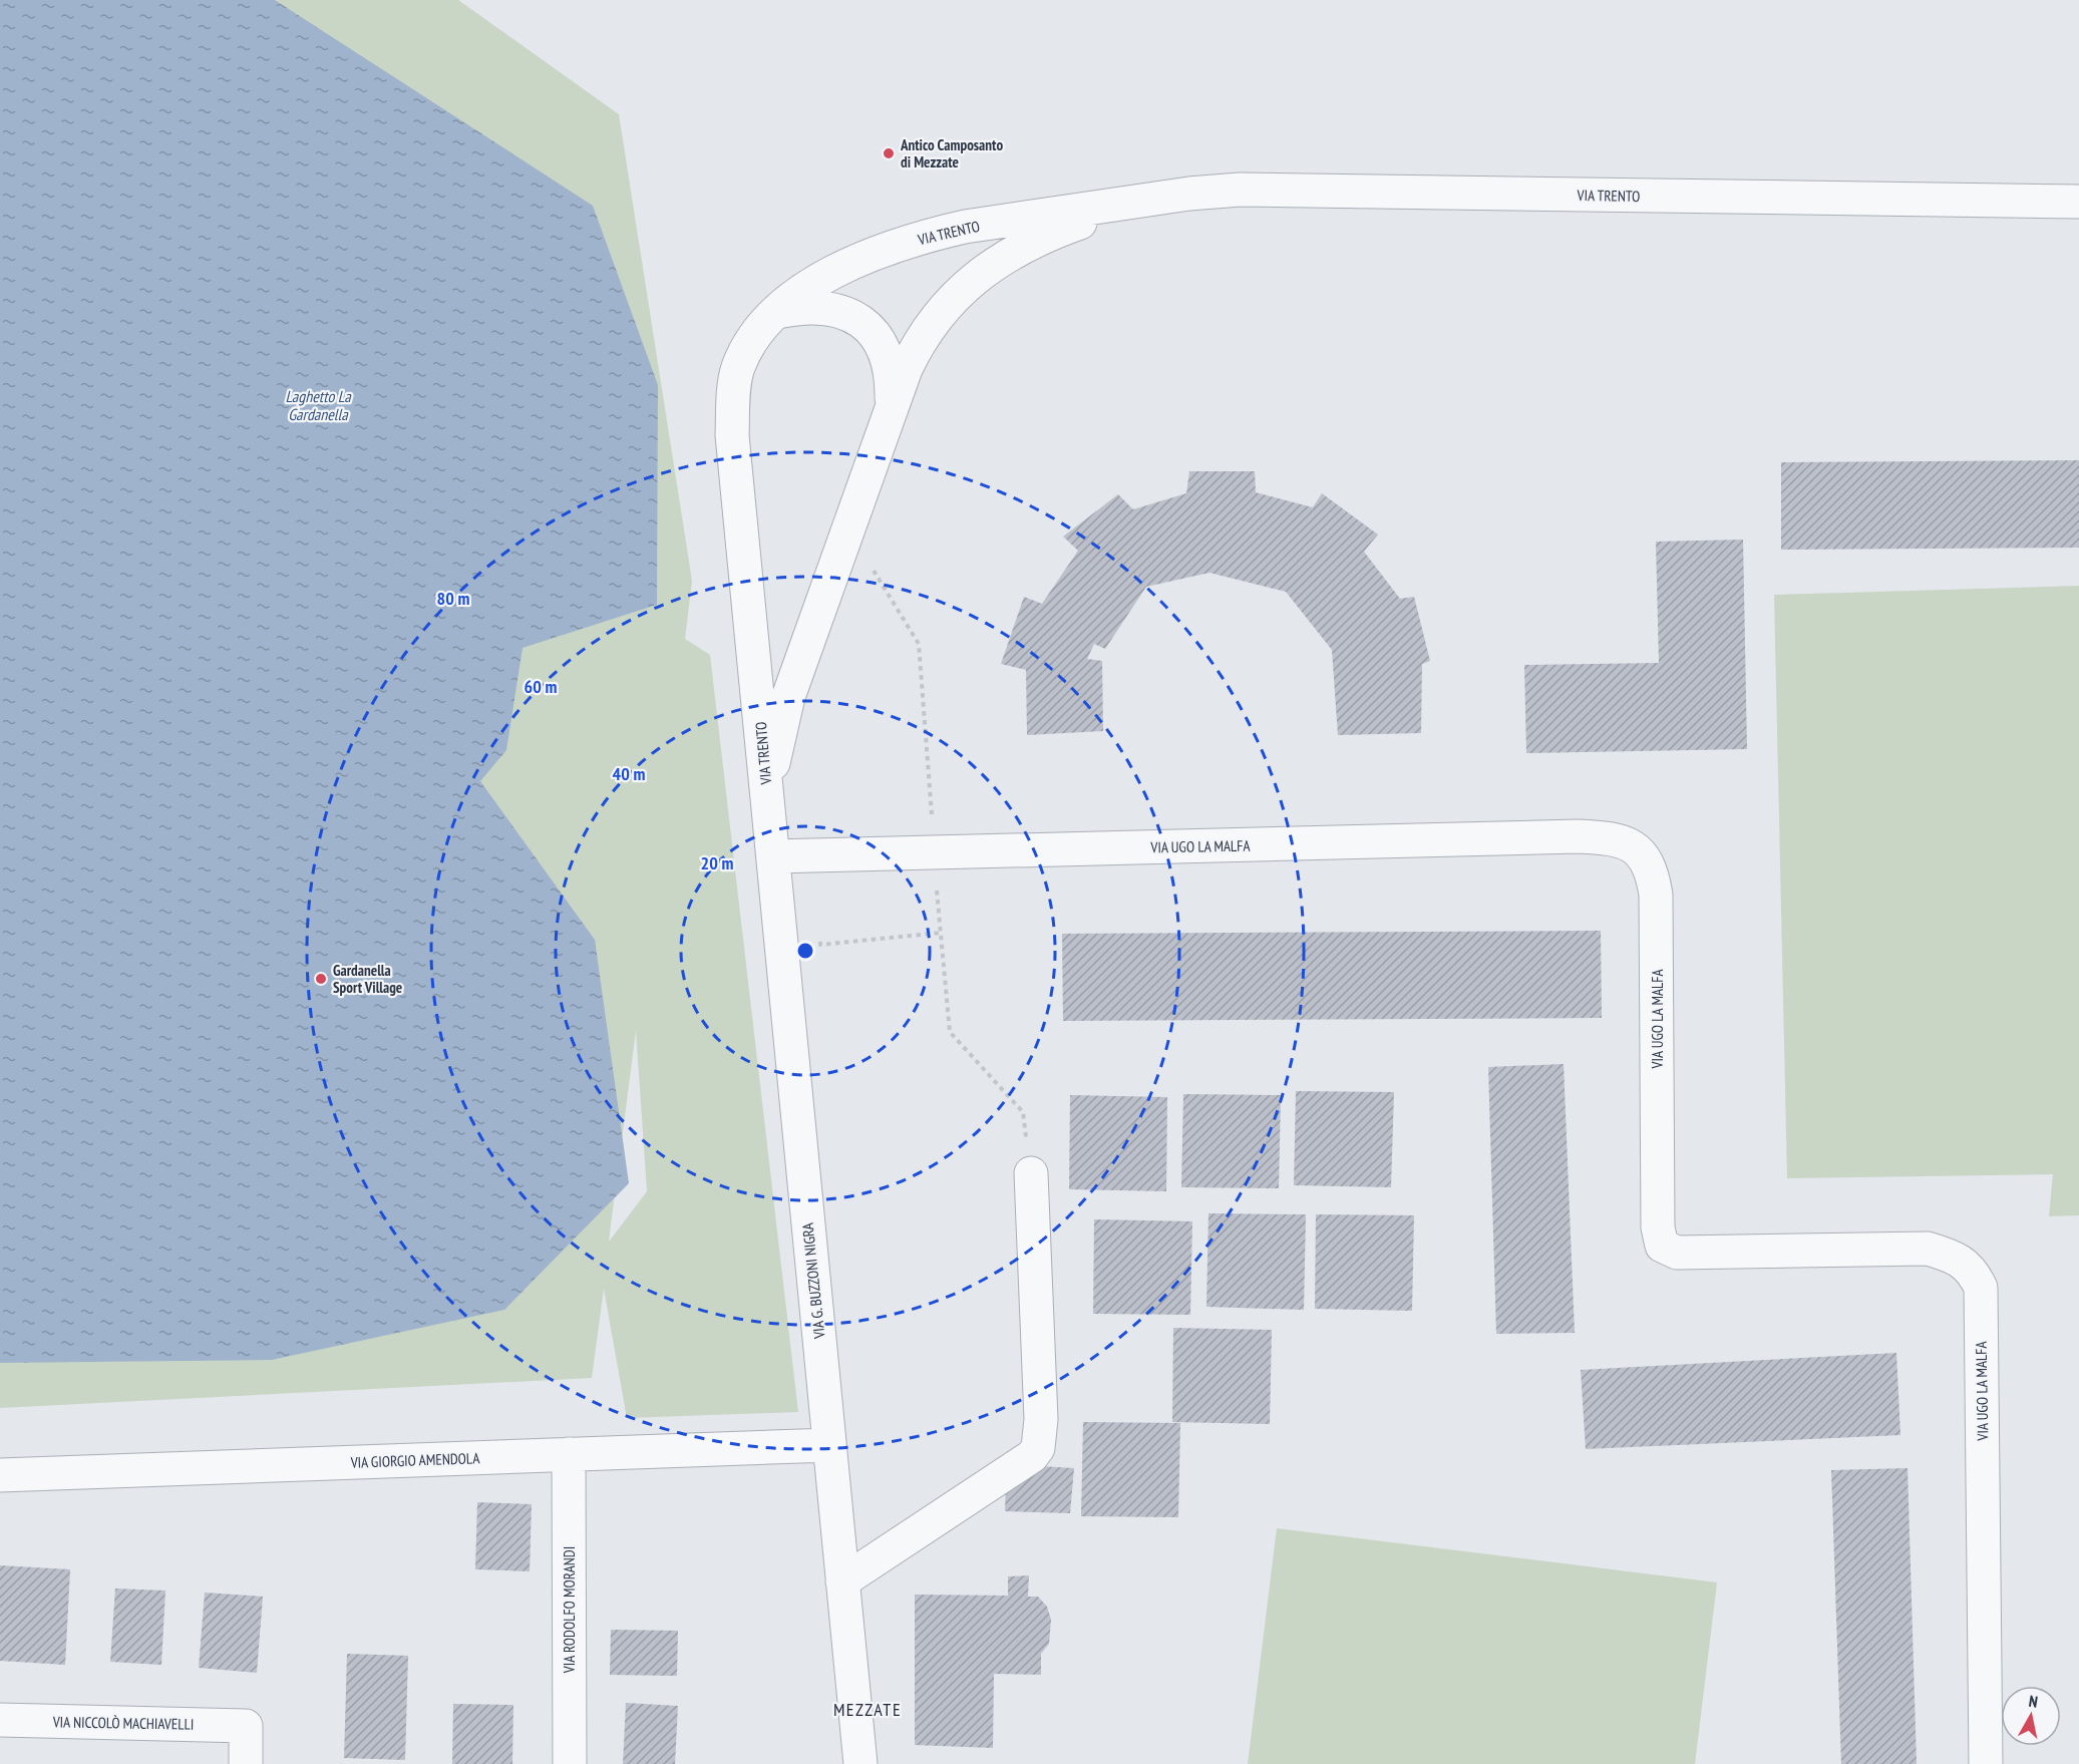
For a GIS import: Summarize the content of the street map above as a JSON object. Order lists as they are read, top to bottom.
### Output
{
  "streets": {
    "street": [
      "VIA TRENTO",
      "VIA UGO LA MALFA",
      "VIA G. BUZZONI NIGRA",
      "VIA GIORGIO AMENDOLA",
      "VIA RODOLFO MORANDI",
      "VIA NICCOLÒ MACHIAVELLI"
    ]
  },
  "crossings": [
    ["VIA TRENTO", "VIA G. BUZZONI NIGRA"],
    ["VIA UGO LA MALFA", "VIA G. BUZZONI NIGRA"],
    ["VIA G. BUZZONI NIGRA", "VIA GIORGIO AMENDOLA"],
    ["VIA GIORGIO AMENDOLA", "VIA RODOLFO MORANDI"]
  ],
  "districts": ["MEZZATE"],
  "water": ["Laghetto La Gardanella"],
  "places": ["Antico Camposanto di Mezzate", "Gardanella Sport Village"],
  "north": "top",
  "rings": [
    "80 m",
    "60 m",
    "40 m",
    "20 m"
  ]
}
